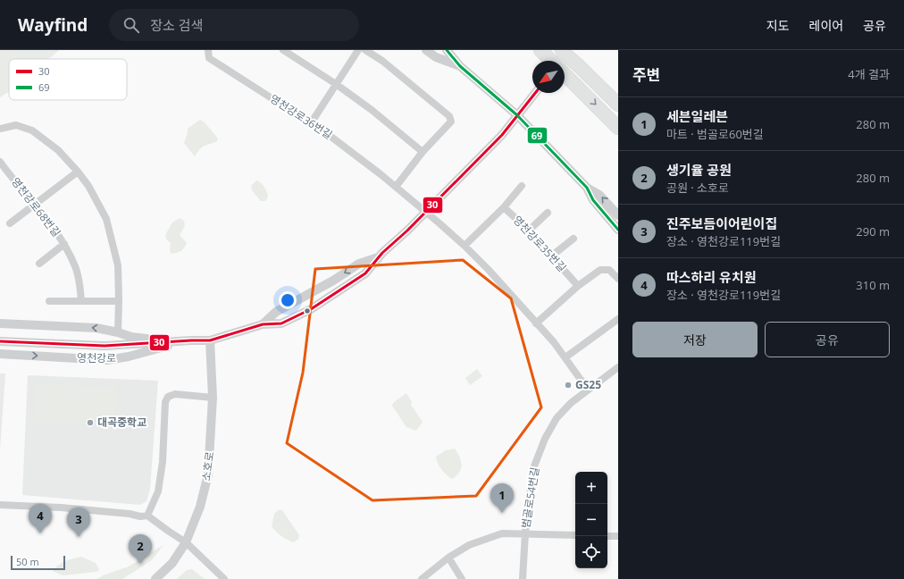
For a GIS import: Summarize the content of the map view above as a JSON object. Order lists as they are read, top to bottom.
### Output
{
  "streets": {
    "street": [
      "영천강로36번길",
      "영천강로68번길",
      "영천강로35번길",
      "영천강로",
      "소호로",
      "범골로54번길"
    ]
  },
  "crossings": [
    ["영천강로36번길", "영천강로"],
    ["영천강로", "소호로"]
  ],
  "places": ["GS25", "대곡중학교"],
  "lines": ["transit line 69", "transit line 30"],
  "legend": ["30", "69"],
  "scale_bar": "50 m",
  "north": "bottom left",
  "page": {
    "header": "Wayfind",
    "search": "장소 검색",
    "nav": ["지도", "레이어", "공유"],
    "heading": ["주변", "4개 결과"],
    "list": [
      {
        "mark": "1",
        "name": "세븐일레븐",
        "note": "마트 · 범골로60번길",
        "value": "280 m"
      },
      {
        "mark": "2",
        "name": "생기율 공원",
        "note": "공원 · 소호로",
        "value": "280 m"
      },
      {
        "mark": "3",
        "name": "진주보듬이어린이집",
        "note": "장소 · 영천강로119번길",
        "value": "290 m"
      },
      {
        "mark": "4",
        "name": "따스하리 유치원",
        "note": "장소 · 영천강로119번길",
        "value": "310 m"
      }
    ],
    "buttons": ["저장", "공유"],
    "map_buttons": ["+", "−"],
    "pins": [
      "1",
      "4",
      "3",
      "2"
    ],
    "scale": "50 m"
  }
}
